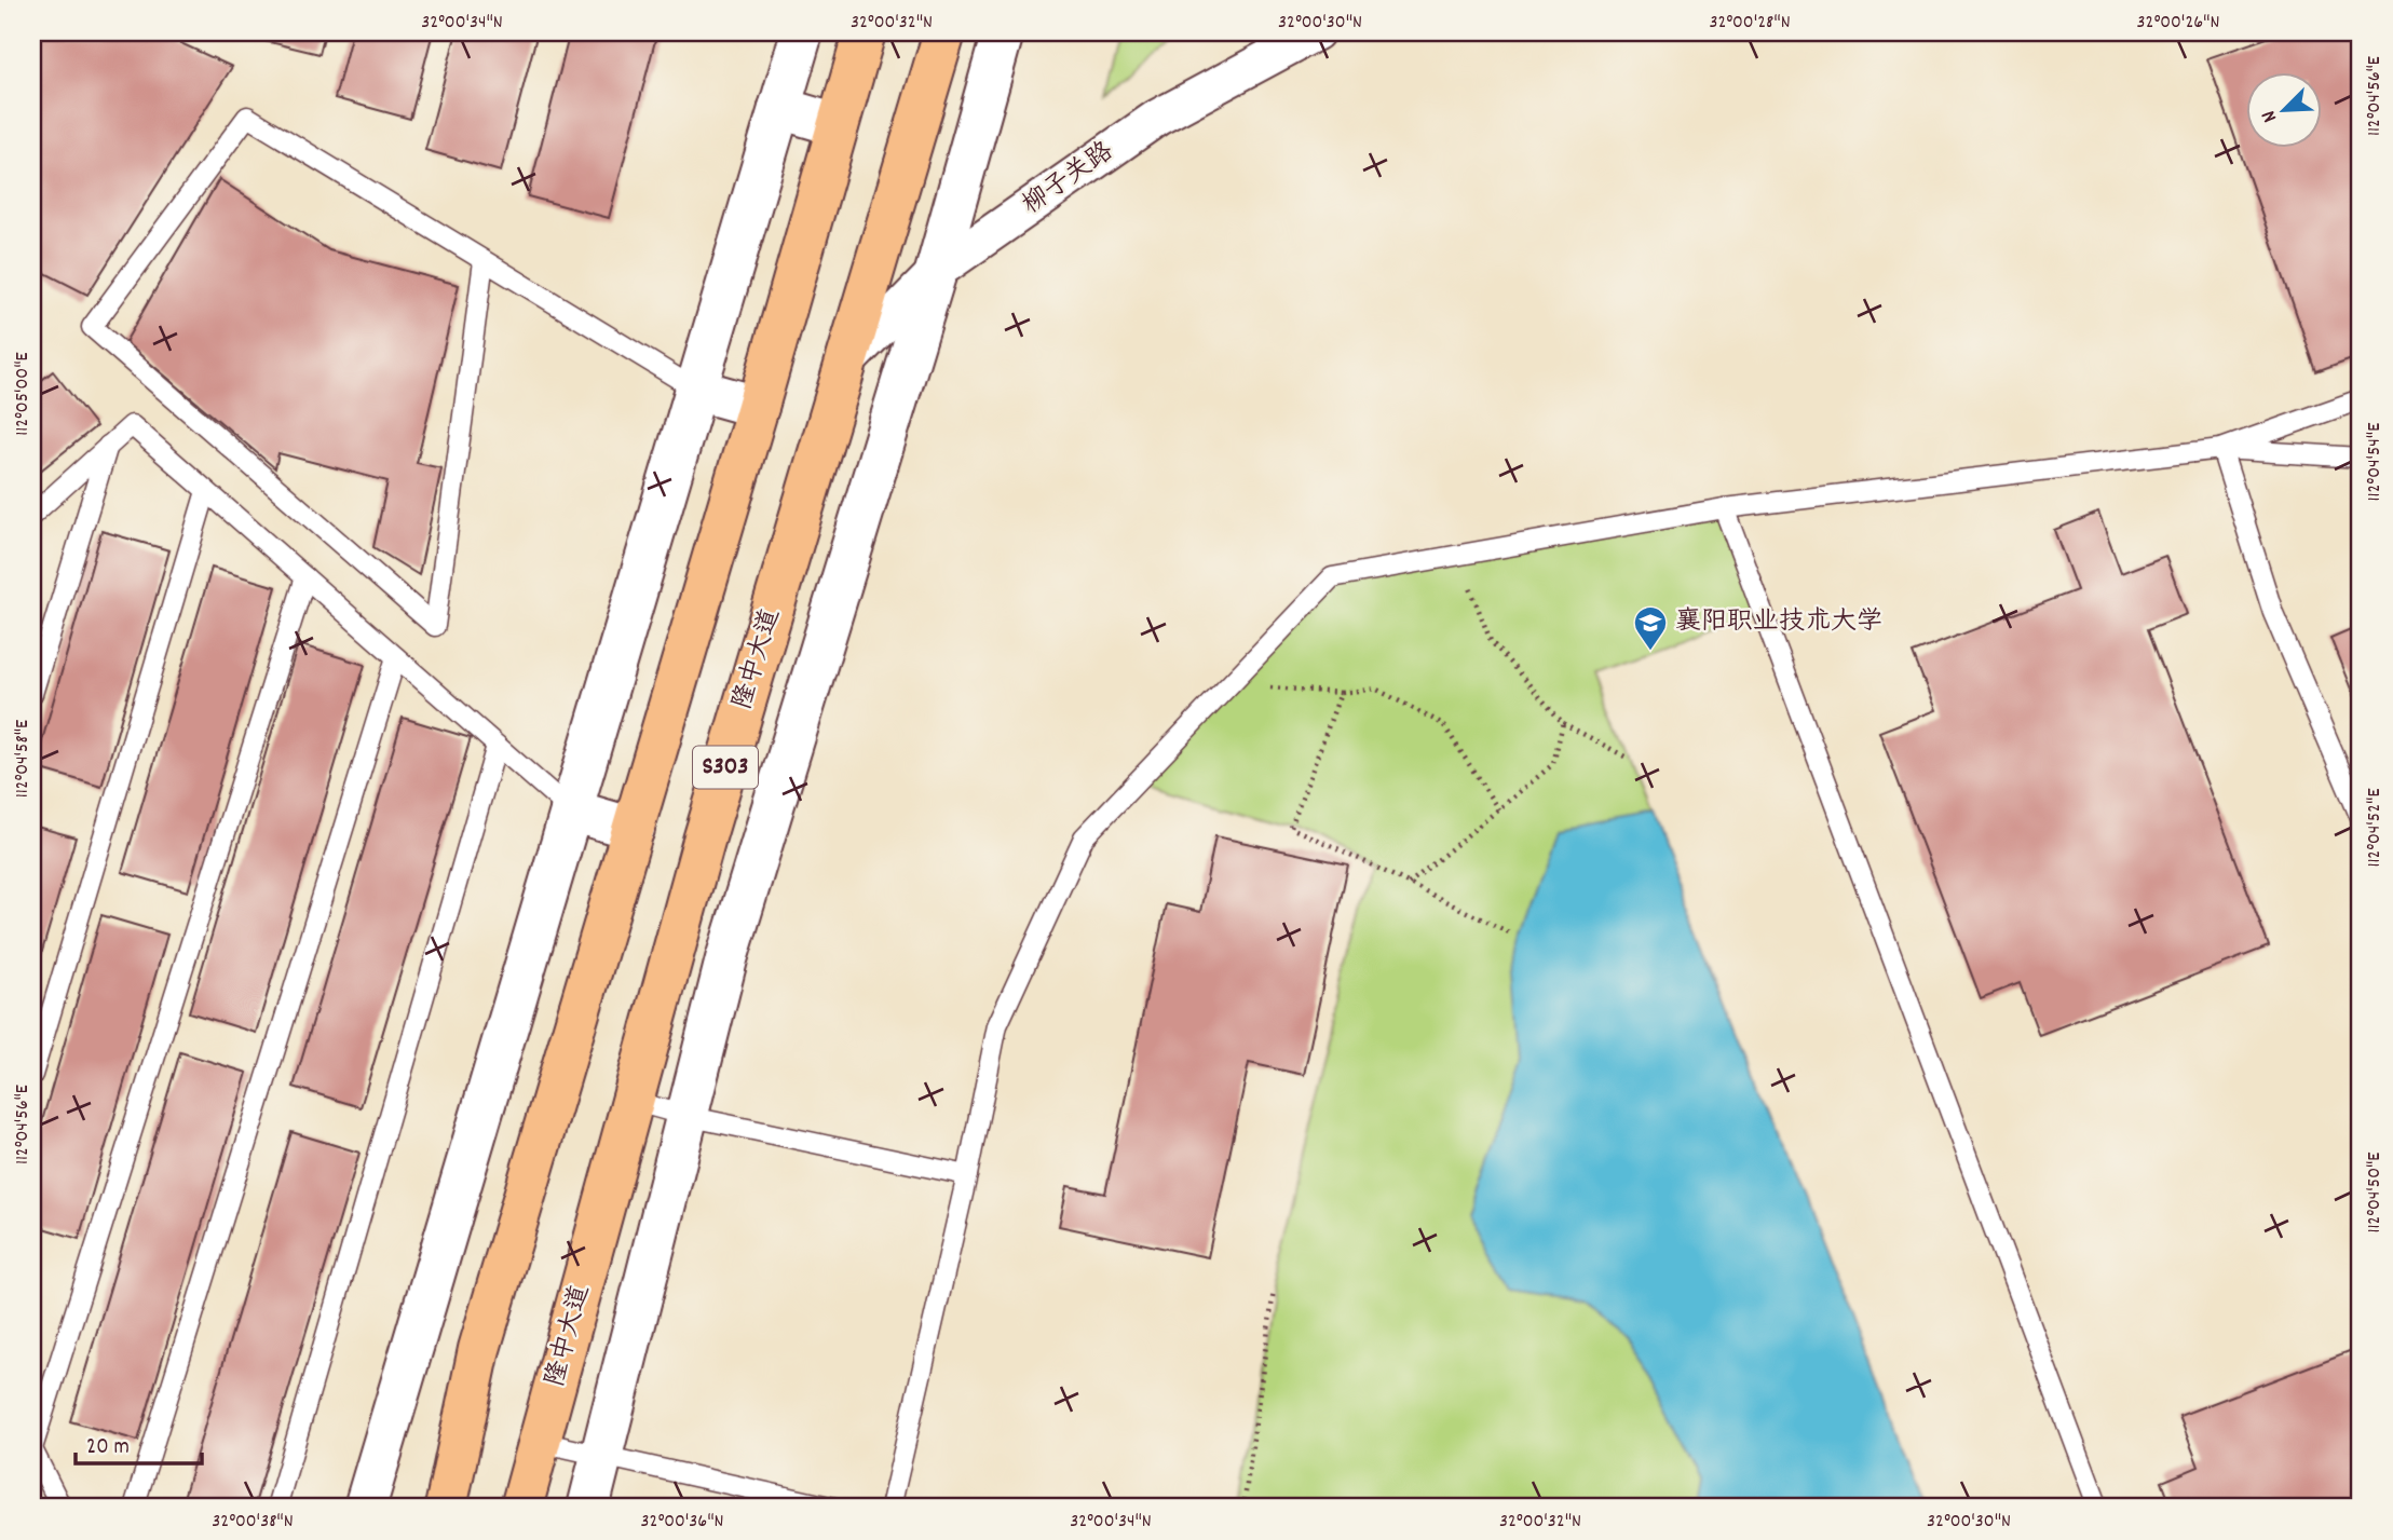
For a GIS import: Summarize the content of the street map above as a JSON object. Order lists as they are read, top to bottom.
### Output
{
  "streets": {
    "main road": ["隆中大道", "S303"],
    "street": ["柳子关路"]
  },
  "crossings": [
    ["柳子关路", "隆中大道"]
  ],
  "places": {
    "school or university": ["襄阳职业技术大学"]
  },
  "scale_bar": "20 m",
  "north": "bottom left",
  "coordinates": [
    "32°00'34\"N",
    "32°00'32\"N",
    "32°00'30\"N",
    "32°00'28\"N",
    "32°00'26\"N",
    "112°04'56\"E",
    "112°05'00\"E",
    "112°04'54\"E",
    "112°04'58\"E",
    "112°04'52\"E",
    "112°04'50\"E",
    "32°00'38\"N",
    "32°00'36\"N"
  ]
}
